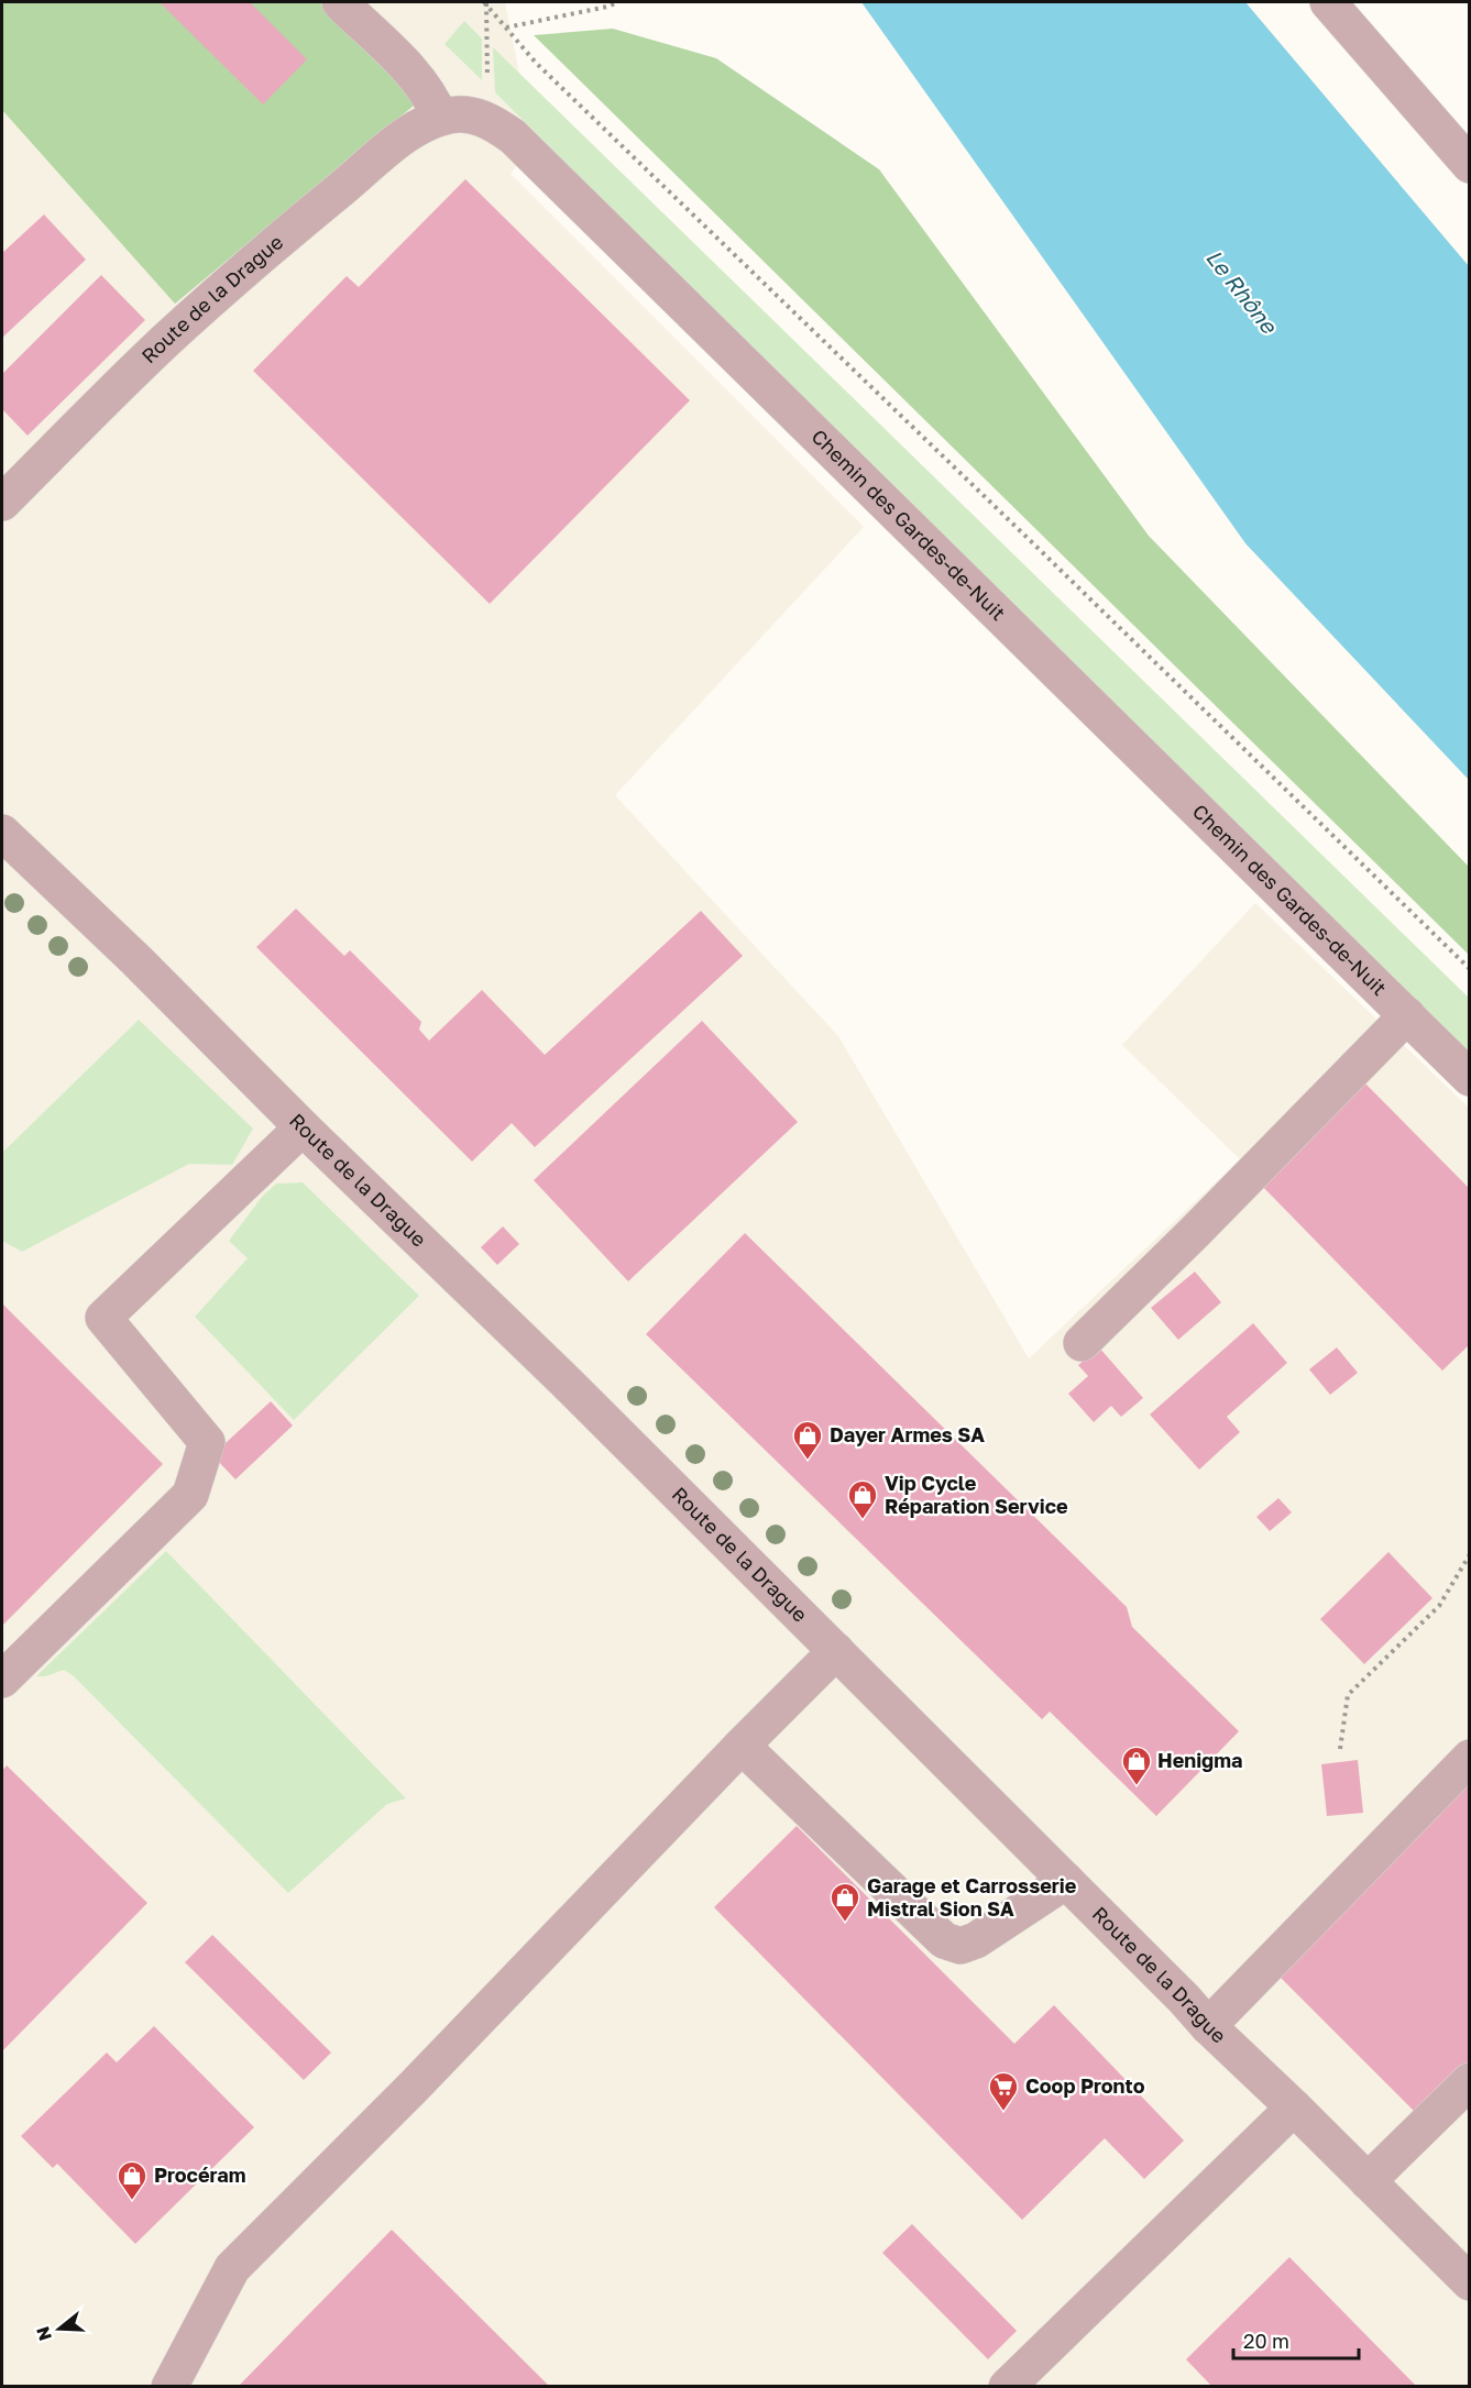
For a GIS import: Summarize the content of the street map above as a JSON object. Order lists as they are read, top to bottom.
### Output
{
  "streets": {
    "street": ["Route de la Drague", "Chemin des Gardes-de-Nuit"]
  },
  "crossings": [
    ["Route de la Drague", "Chemin des Gardes-de-Nuit"]
  ],
  "water": ["Le Rhône"],
  "places": {
    "shop": [
      "Dayer Armes SA",
      "Vip Cycle Réparation Service",
      "Henigma",
      "Garage et Carrosserie Mistral Sion SA",
      "Procéram"
    ],
    "supermarket": ["Coop Pronto"]
  },
  "scale_bar": "20 m",
  "north": "left"
}
